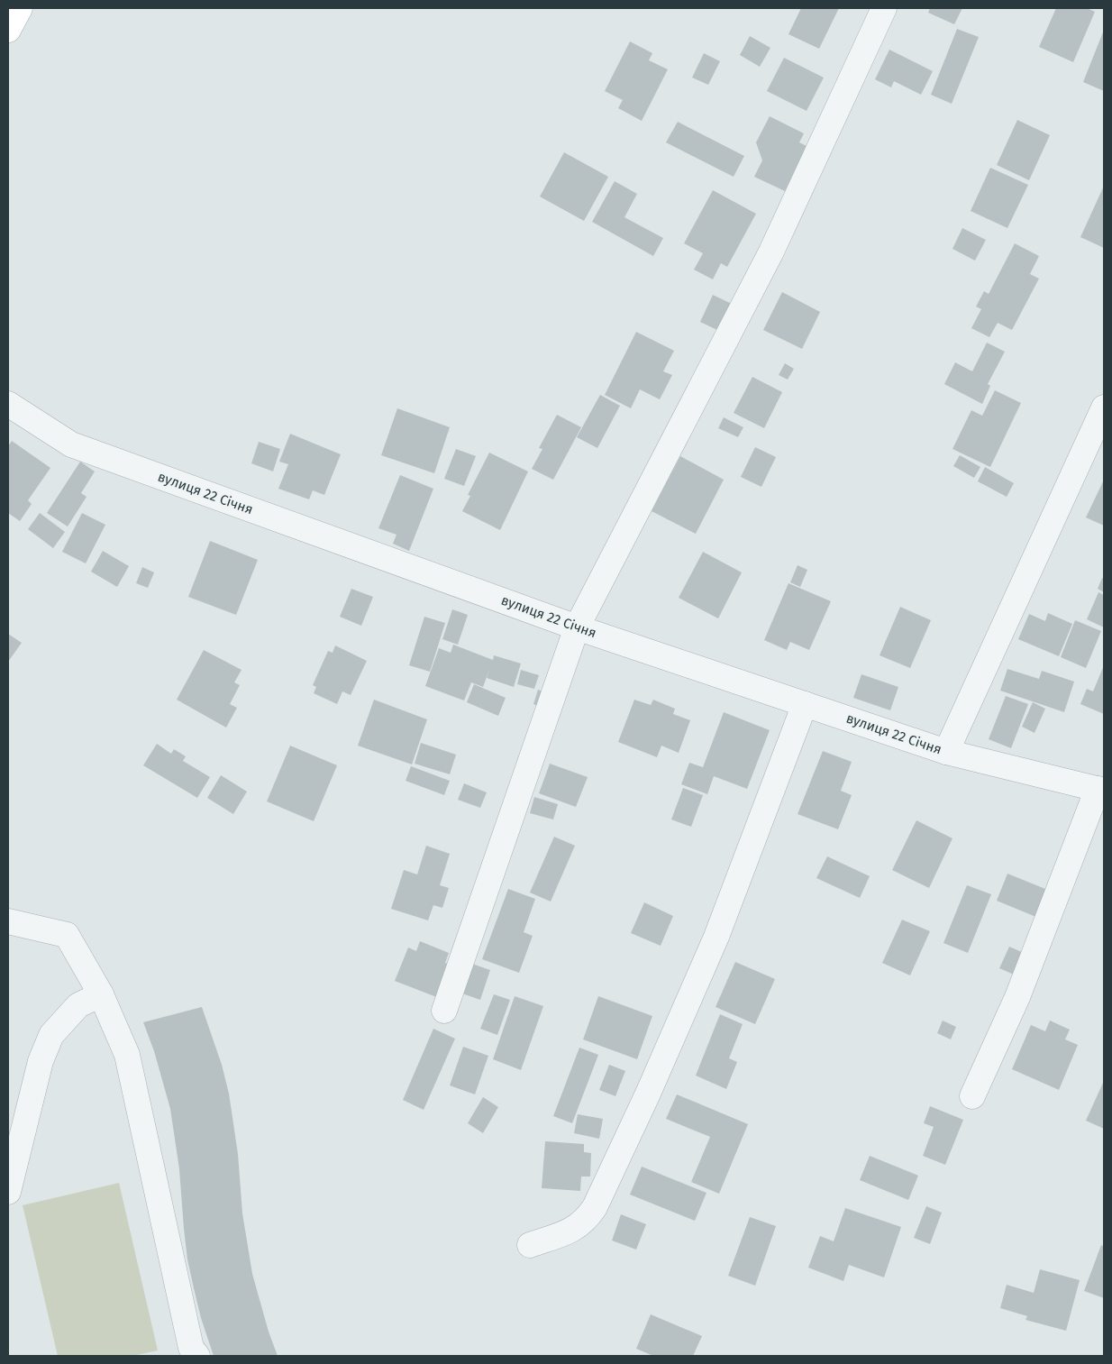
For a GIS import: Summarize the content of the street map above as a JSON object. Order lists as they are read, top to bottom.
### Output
{
  "streets": {
    "street": ["вулиця 22 Січня"]
  }
}
